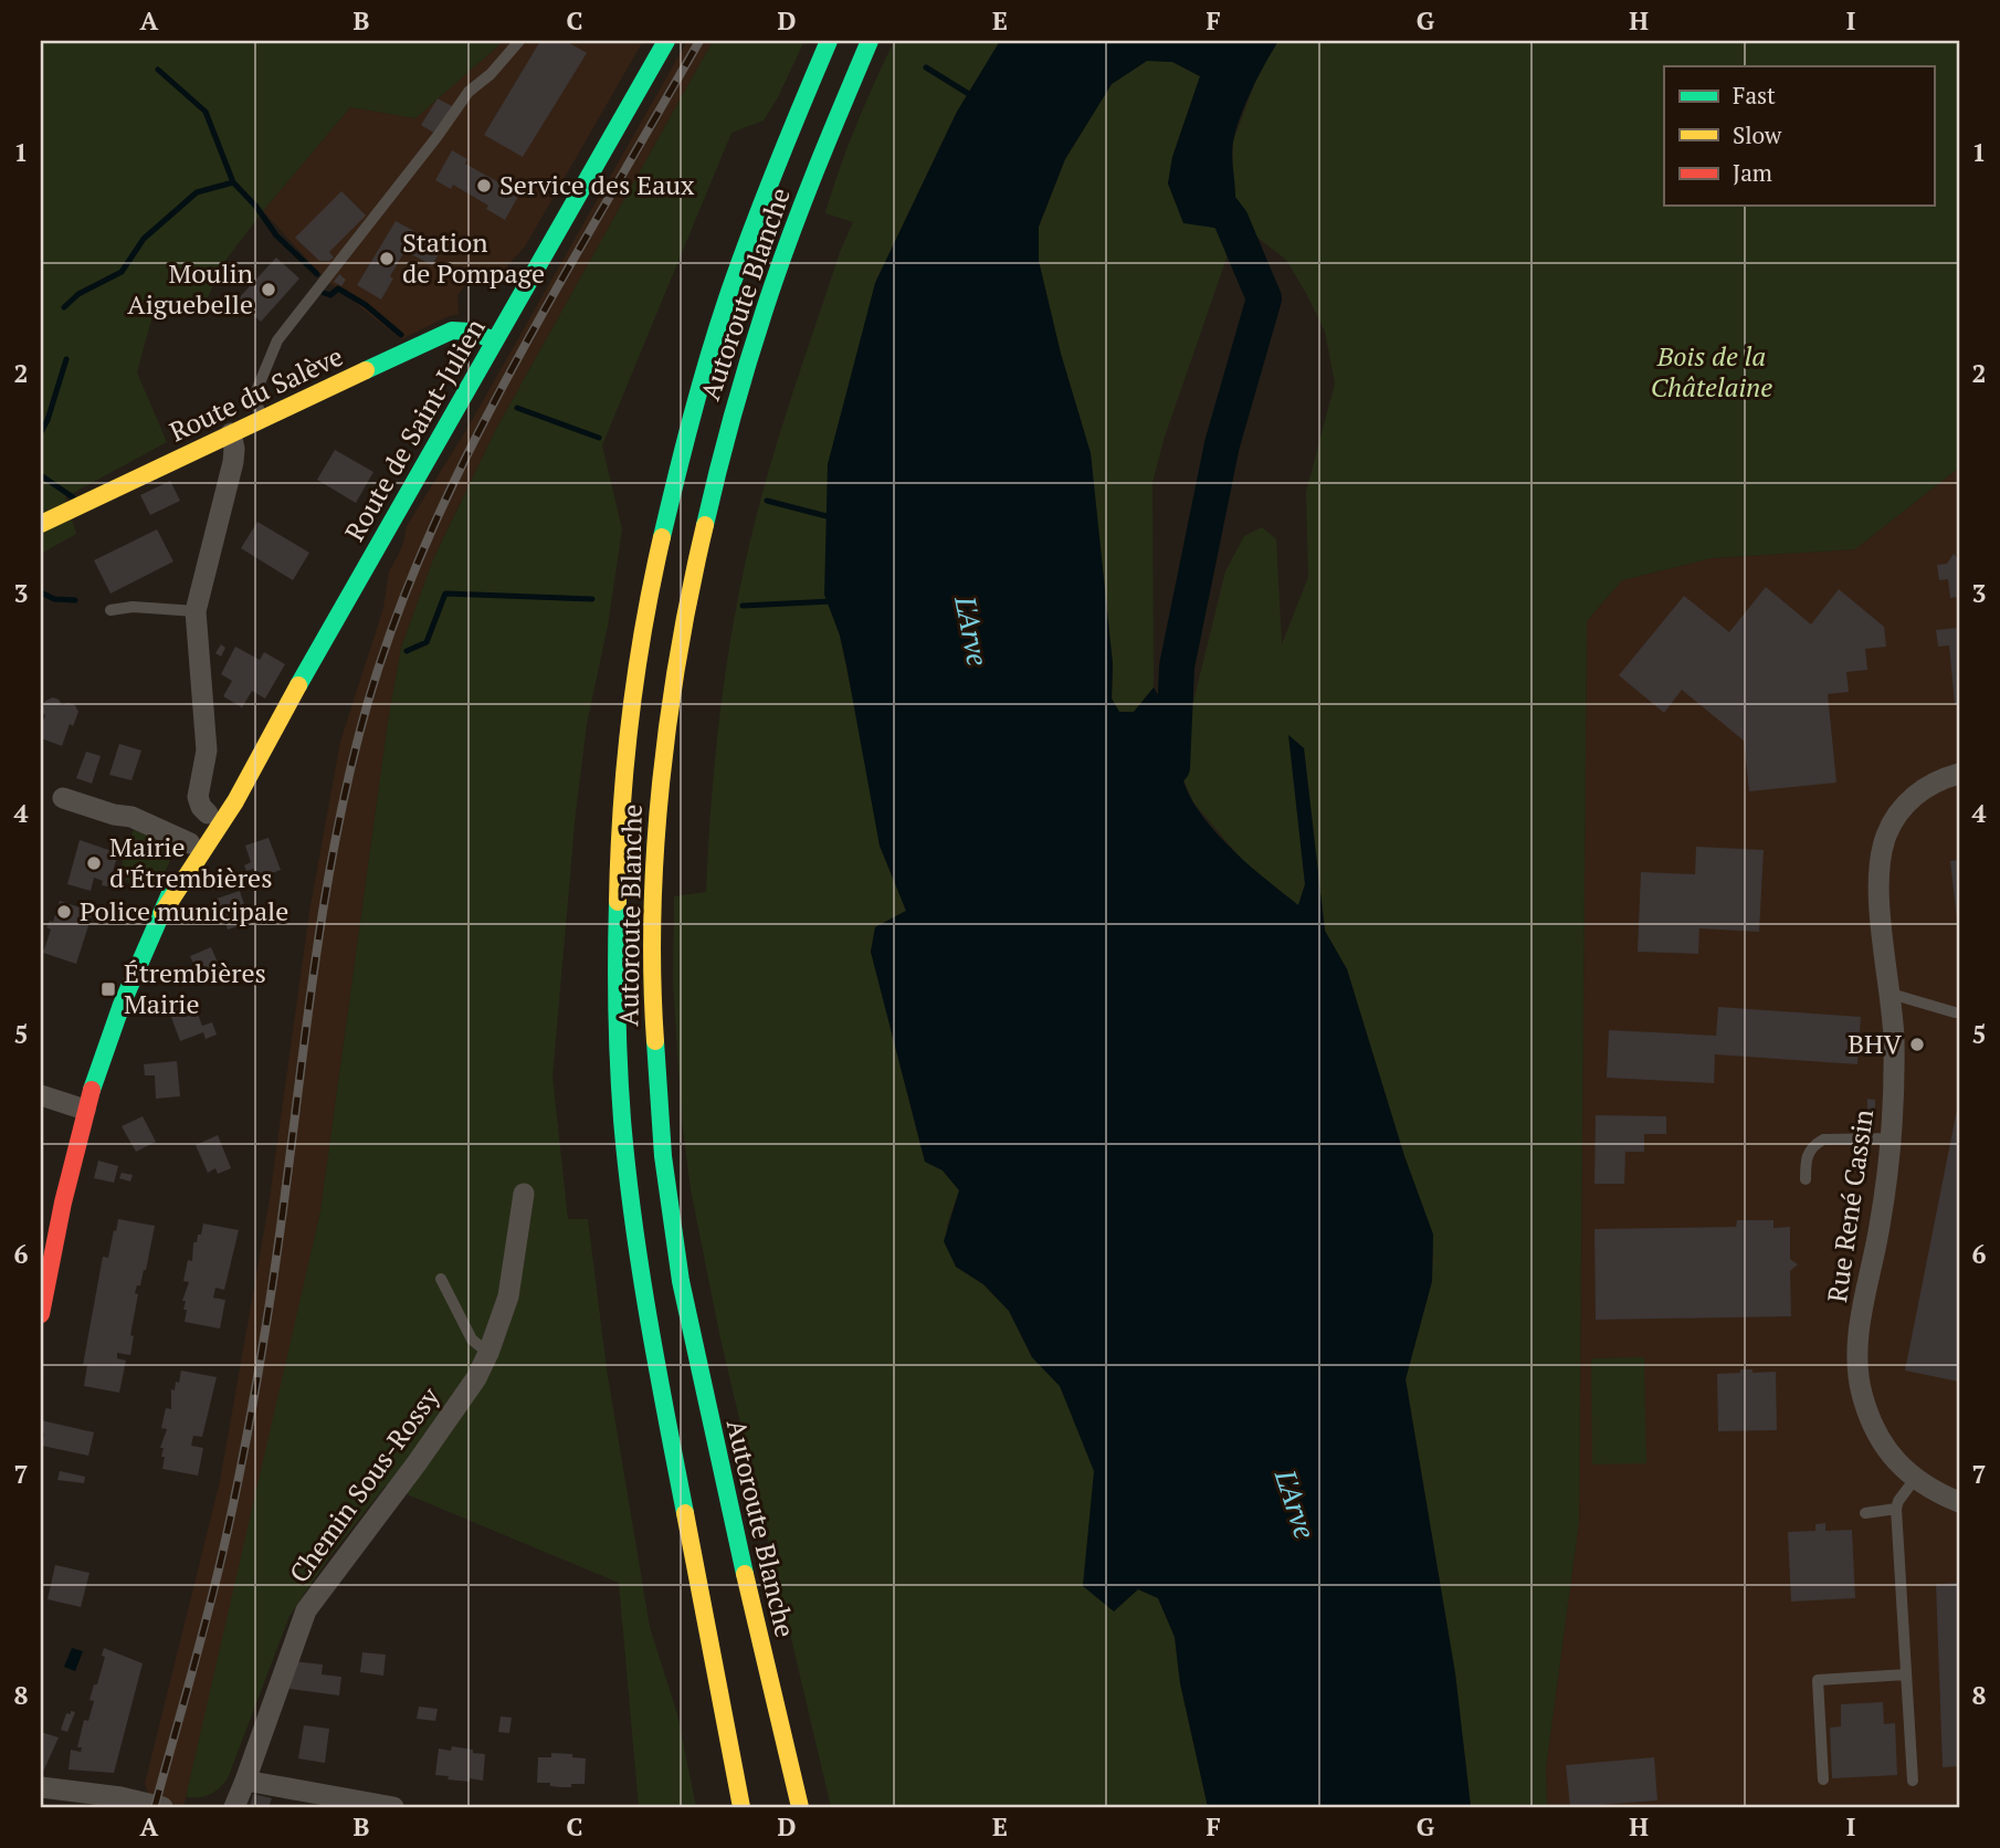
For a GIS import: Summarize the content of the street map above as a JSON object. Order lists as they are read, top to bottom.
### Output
{
  "streets": {
    "main road": ["Autoroute Blanche", "Route du Salève", "Route de Saint-Julien"],
    "street": ["Rue René Cassin", "Chemin Sous-Rossy"]
  },
  "crossings": [
    ["Route du Salève", "Route de Saint-Julien"]
  ],
  "water": ["L'Arve"],
  "parks": ["Bois de la Châtelaine"],
  "places": {
    "other": [
      "Service des Eaux",
      "Station de Pompage",
      "Moulin Aiguebelle",
      "Mairie d'Étrembières",
      "Police municipale",
      "BHV"
    ],
    "transit": ["Étrembières Mairie"]
  },
  "legend": ["Fast", "Slow", "Jam"],
  "grid": {
    "columns": [
      "A",
      "B",
      "C",
      "D",
      "E",
      "F",
      "G",
      "H",
      "I"
    ],
    "rows": [
      "1",
      "2",
      "3",
      "4",
      "5",
      "6",
      "7",
      "8"
    ]
  }
}
